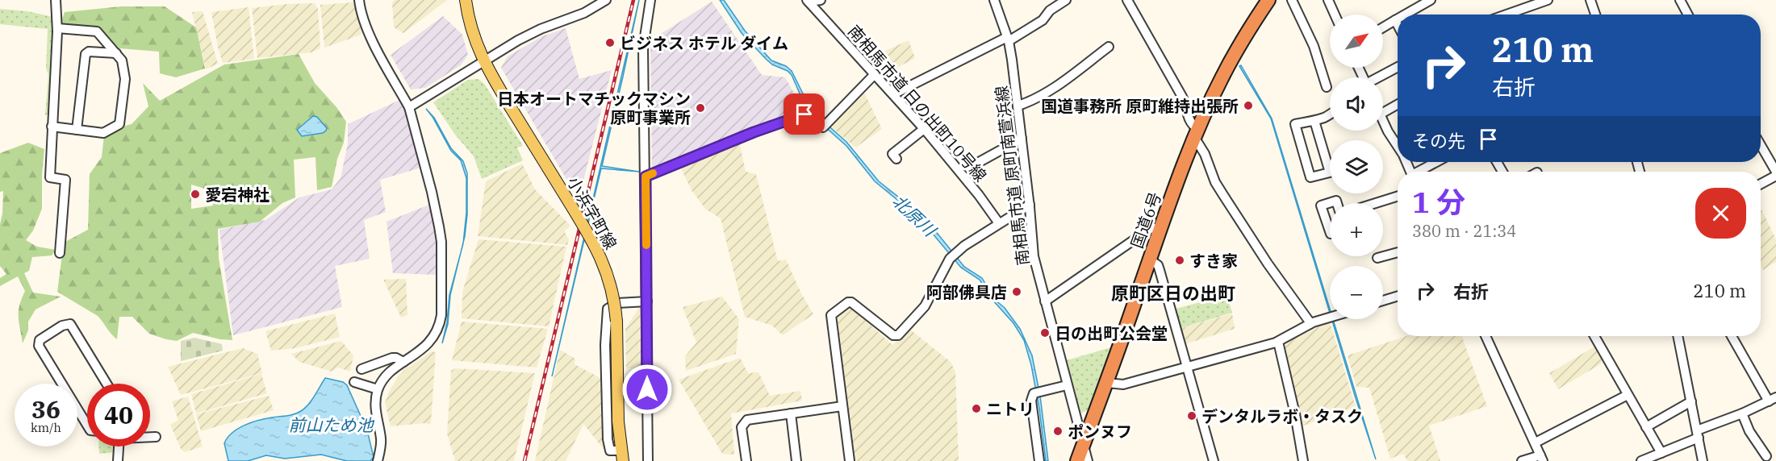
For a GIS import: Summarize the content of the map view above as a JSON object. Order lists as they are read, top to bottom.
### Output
{
  "streets": {
    "highway": ["国道6号"],
    "main road": ["小浜字町線"],
    "street": ["南相馬市道 日の出町10号線", "南相馬市道 原町南萱浜線"]
  },
  "crossings": [
    ["南相馬市道 原町南萱浜線", "国道6号"]
  ],
  "districts": ["原町区日の出町"],
  "water": ["北原川", "前山ため池"],
  "places": [
    "ビジネス ホテル ダイム",
    "国道事務所 原町維持出張所",
    "日本オートマチックマシン 原町事業所",
    "愛宕神社",
    "すき家",
    "阿部佛具店",
    "日の出町公会堂",
    "ニトリ",
    "デンタルラボ・タスク",
    "ポンヌフ"
  ],
  "north": "top right",
  "page": {
    "map_buttons": ["+", "−"],
    "turn": ["210 m", "右折"],
    "then": "その先",
    "heading": ["1 分", "380 m · 21:34"],
    "list": [
      {
        "name": "右折",
        "value": "210 m"
      }
    ],
    "speed": "36 km/h",
    "limit": "40"
  }
}
